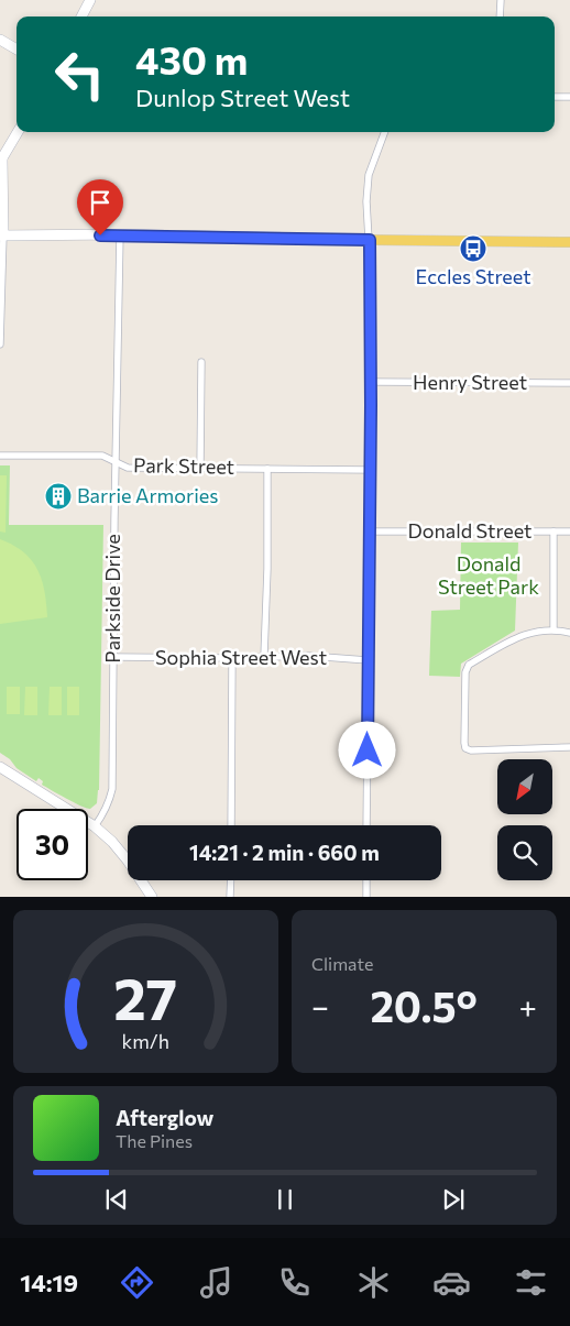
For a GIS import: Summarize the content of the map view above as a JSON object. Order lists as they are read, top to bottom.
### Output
{
  "streets": {
    "street": [
      "Henry Street",
      "Park Street",
      "Donald Street",
      "Parkside Drive",
      "Sophia Street West"
    ]
  },
  "crossings": [
    ["Park Street", "Parkside Drive"],
    ["Parkside Drive", "Sophia Street West"]
  ],
  "parks": ["Donald Street Park"],
  "places": {
    "bus stop": ["Eccles Street"],
    "building": ["Barrie Armories"]
  },
  "north": "bottom left",
  "page": {
    "turn": ["430 m", "Dunlop Street West"],
    "limit": "30",
    "trip": "14:21 · 2 min · 660 m",
    "tile": "Climate",
    "heat": ["−", "20.5°", "+"],
    "song": ["Afterglow", "The Pines"],
    "tabs": "14:19",
    "gauge": ["27", "km/h"]
  }
}
